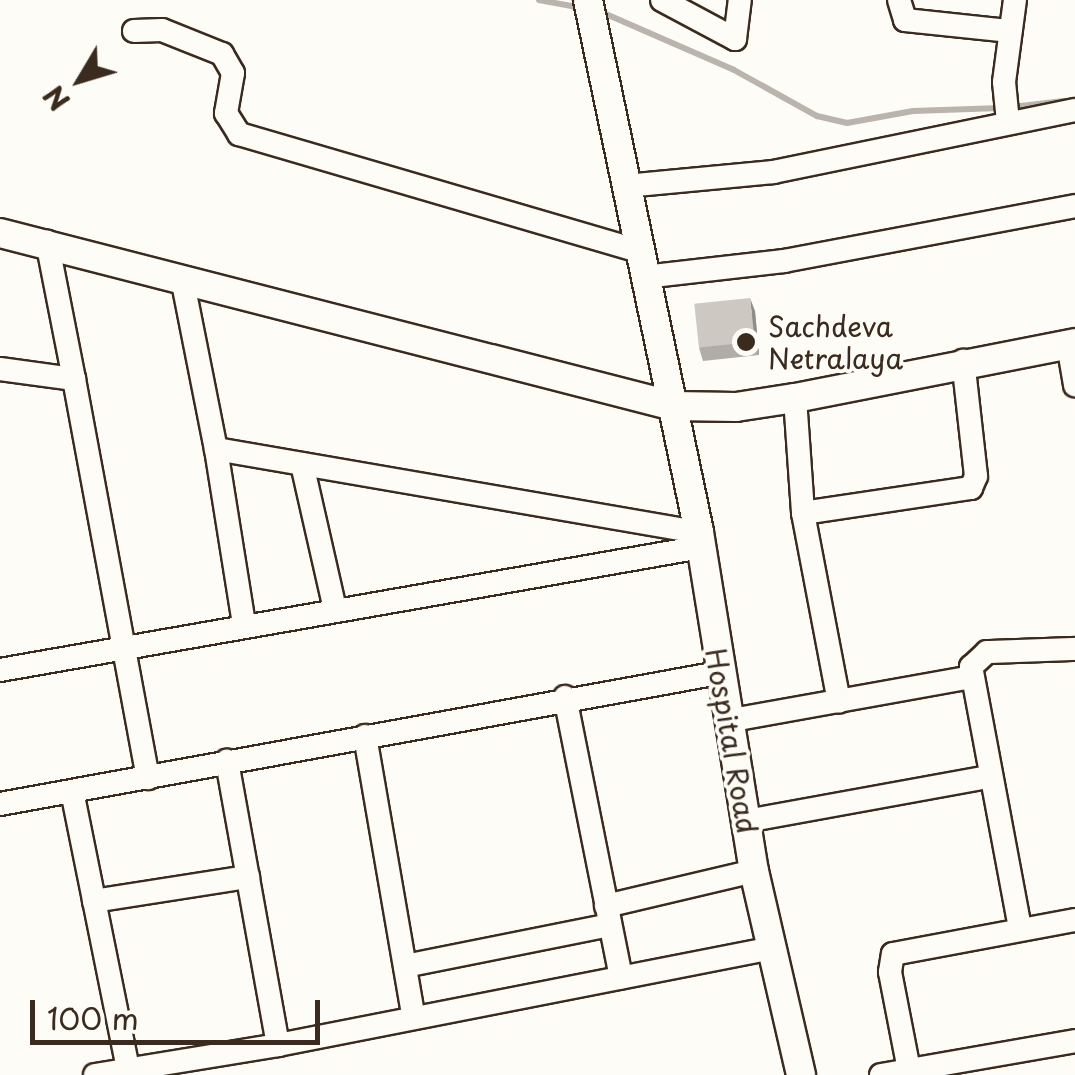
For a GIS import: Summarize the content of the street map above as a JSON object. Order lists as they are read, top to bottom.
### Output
{
  "streets": {
    "street": ["Hospital Road"]
  },
  "places": ["Sachdeva Netralaya"],
  "scale_bar": "100 m",
  "north": "bottom left"
}
